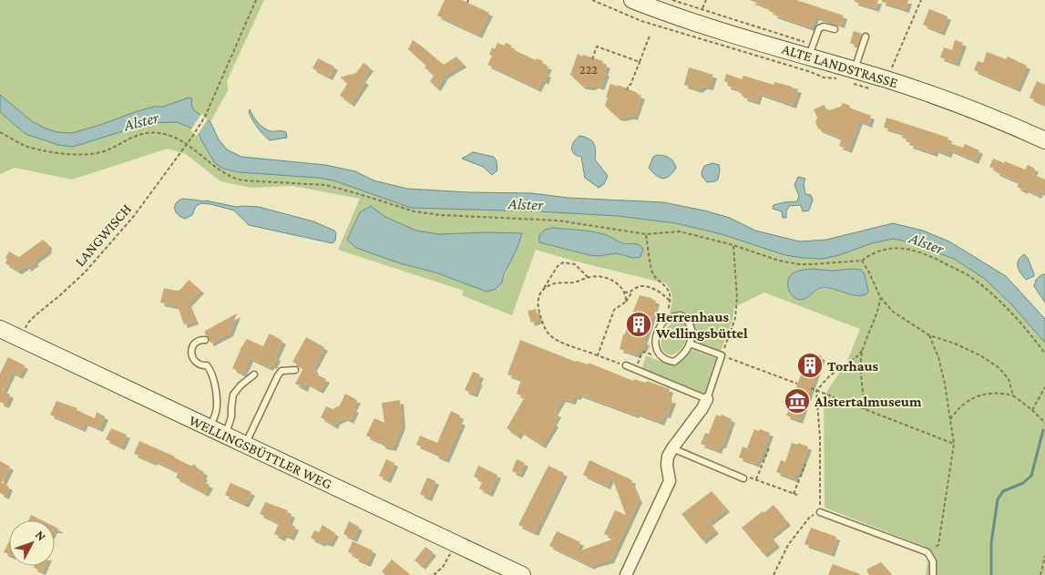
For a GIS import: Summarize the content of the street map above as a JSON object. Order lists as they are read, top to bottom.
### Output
{
  "streets": {
    "main road": ["ALTE LANDSTRASSE", "WELLINGSBÜTTLER WEG"],
    "path": ["LANGWISCH"]
  },
  "crossings": [
    ["LANGWISCH", "WELLINGSBÜTTLER WEG"]
  ],
  "water": ["Alster"],
  "places": {
    "building": ["Herrenhaus Wellingsbüttel", "Torhaus"],
    "museum": ["Alstertalmuseum"]
  },
  "house_numbers": ["222"],
  "north": "top right"
}
